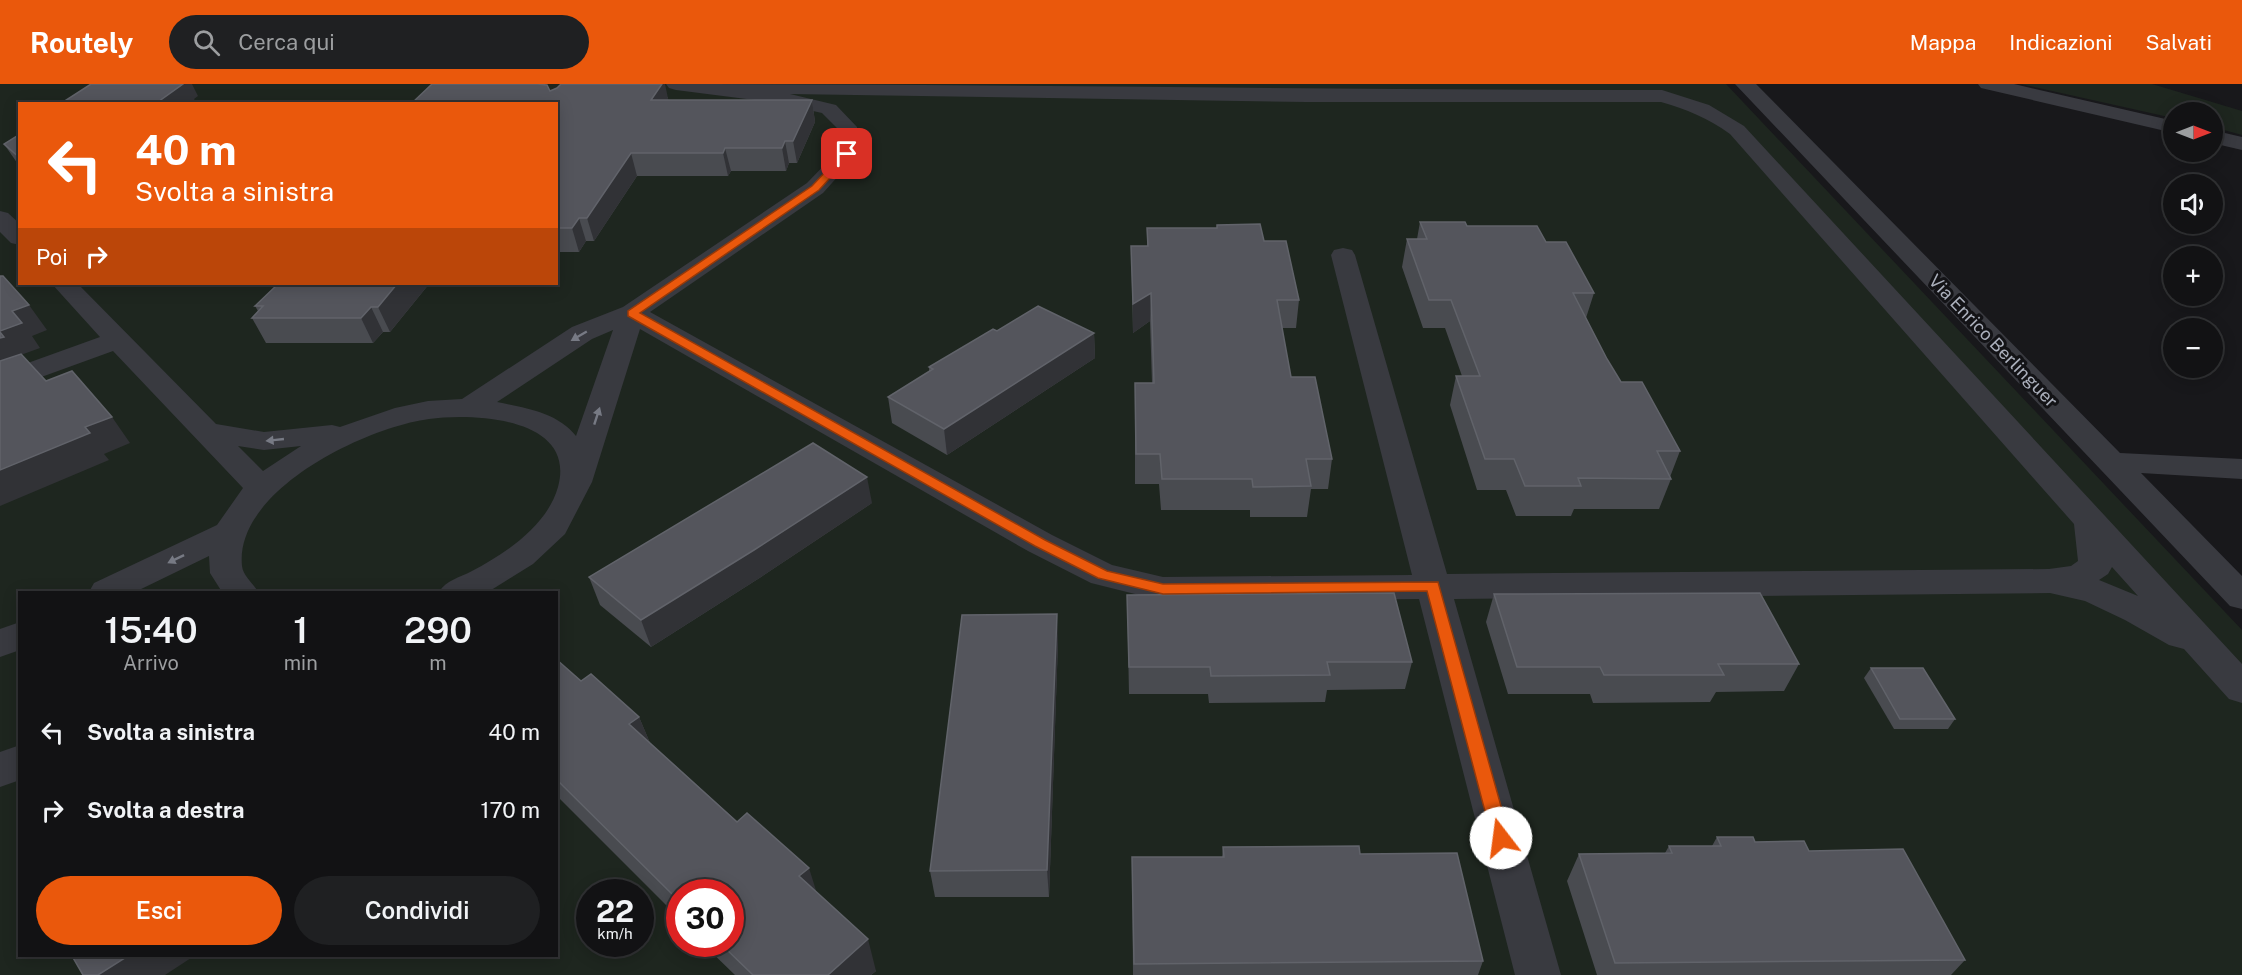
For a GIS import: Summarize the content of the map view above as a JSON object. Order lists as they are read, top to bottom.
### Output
{
  "streets": {
    "street": ["Via Enrico Berlinguer"]
  },
  "north": "right",
  "page": {
    "header": "Routely",
    "search": "Cerca qui",
    "nav": ["Mappa", "Indicazioni", "Salvati"],
    "map_buttons": ["+", "−"],
    "turn": ["40 m", "Svolta a sinistra"],
    "then": "Poi",
    "eta": [
      "15:40",
      "Arrivo",
      "1",
      "min",
      "290",
      "m"
    ],
    "list": [
      {
        "name": "Svolta a sinistra",
        "value": "40 m"
      },
      {
        "name": "Svolta a destra",
        "value": "170 m"
      }
    ],
    "buttons": ["Esci", "Condividi"],
    "speed": "22 km/h",
    "limit": "30"
  }
}
